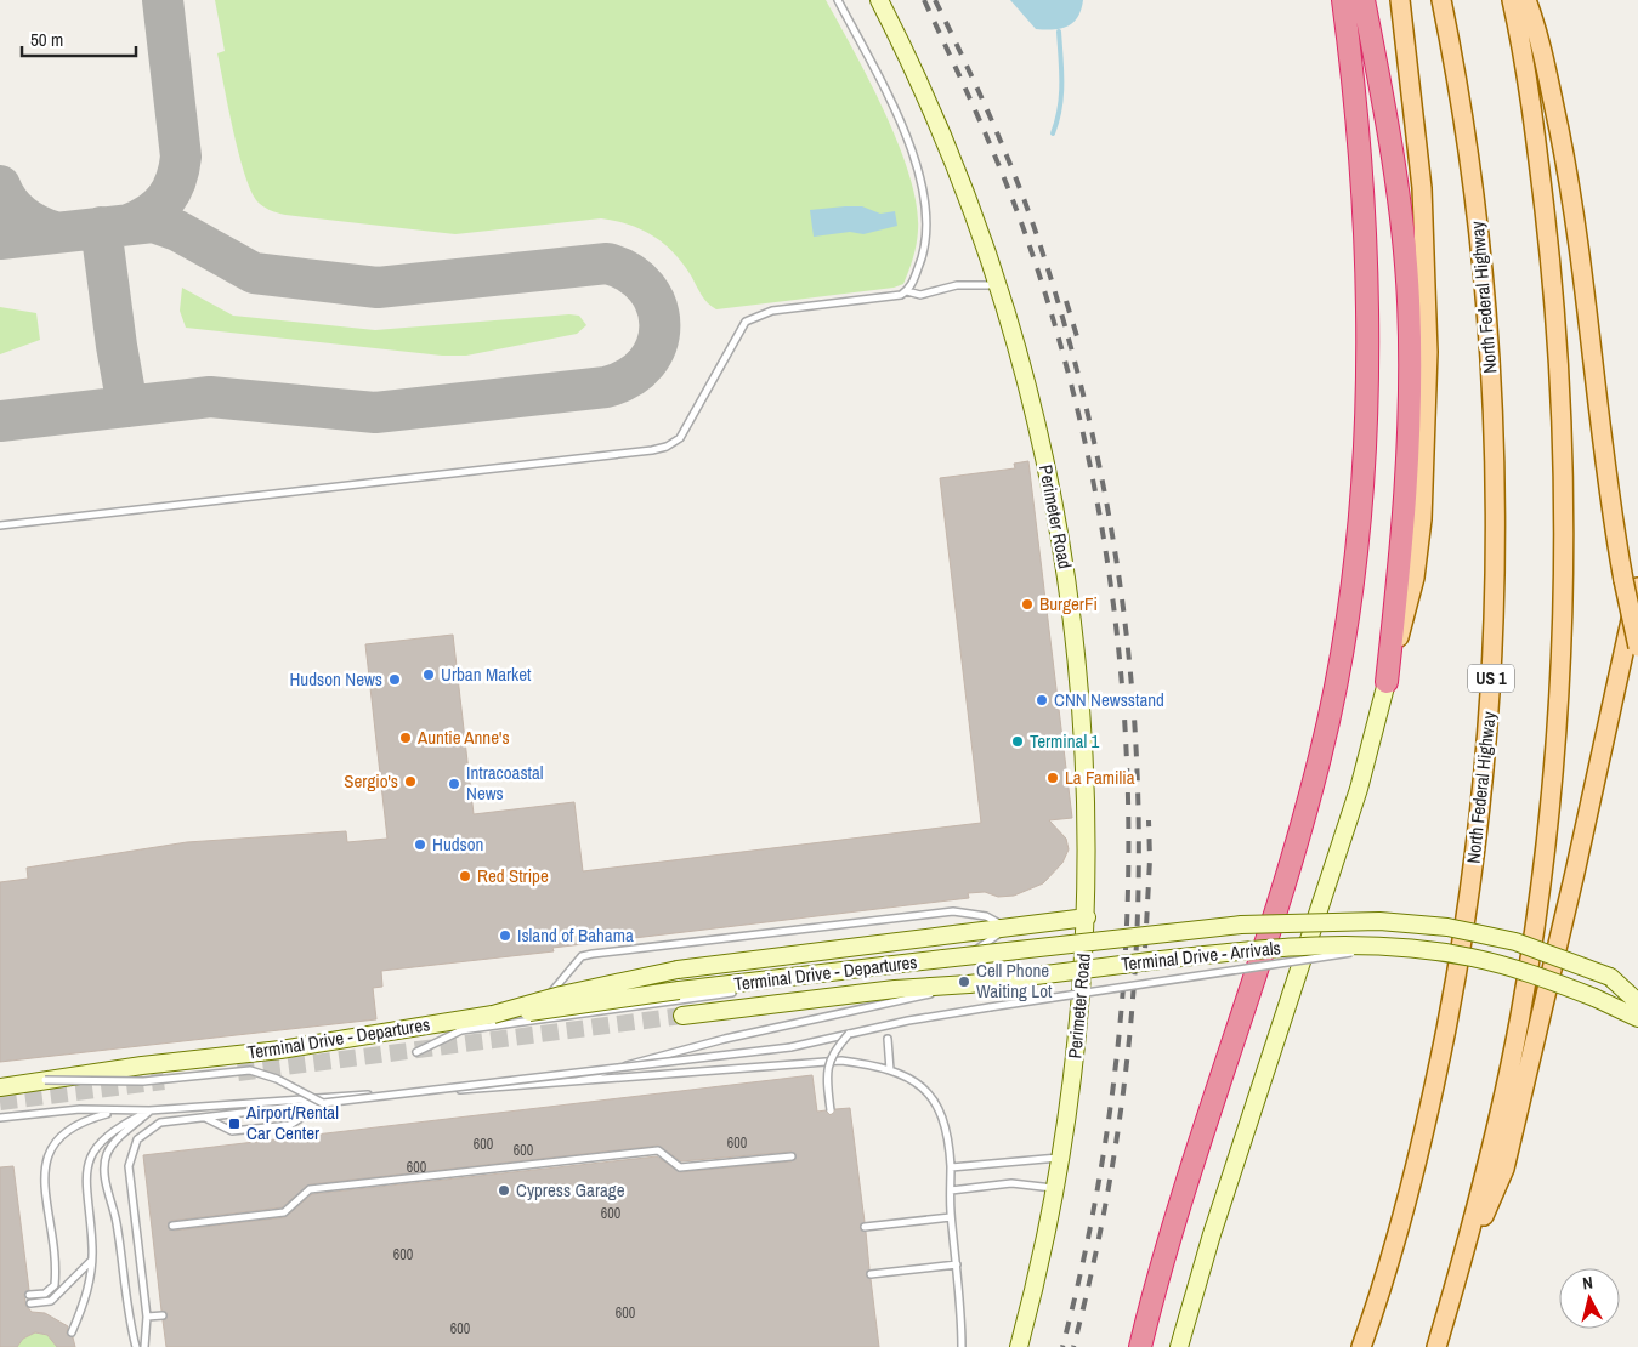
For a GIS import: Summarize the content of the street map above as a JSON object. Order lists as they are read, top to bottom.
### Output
{
  "streets": {
    "main road": ["North Federal Highway", "US 1"],
    "street": ["Perimeter Road", "Terminal Drive - Arrivals", "Terminal Drive - Departures"]
  },
  "places": {
    "other": [
      "BurgerFi",
      "Urban Market",
      "Hudson News",
      "CNN Newsstand",
      "Auntie Anne's",
      "Terminal 1",
      "La Familia",
      "Sergio's",
      "Intracoastal News",
      "Hudson",
      "Red Stripe",
      "Island of Bahama",
      "Cell Phone Waiting Lot",
      "Cypress Garage"
    ],
    "transit": ["Airport/Rental Car Center"]
  },
  "house_numbers": [
    "600",
    "600",
    "600",
    "600",
    "600",
    "600",
    "600",
    "600"
  ],
  "scale_bar": "50 m",
  "north": "top"
}
